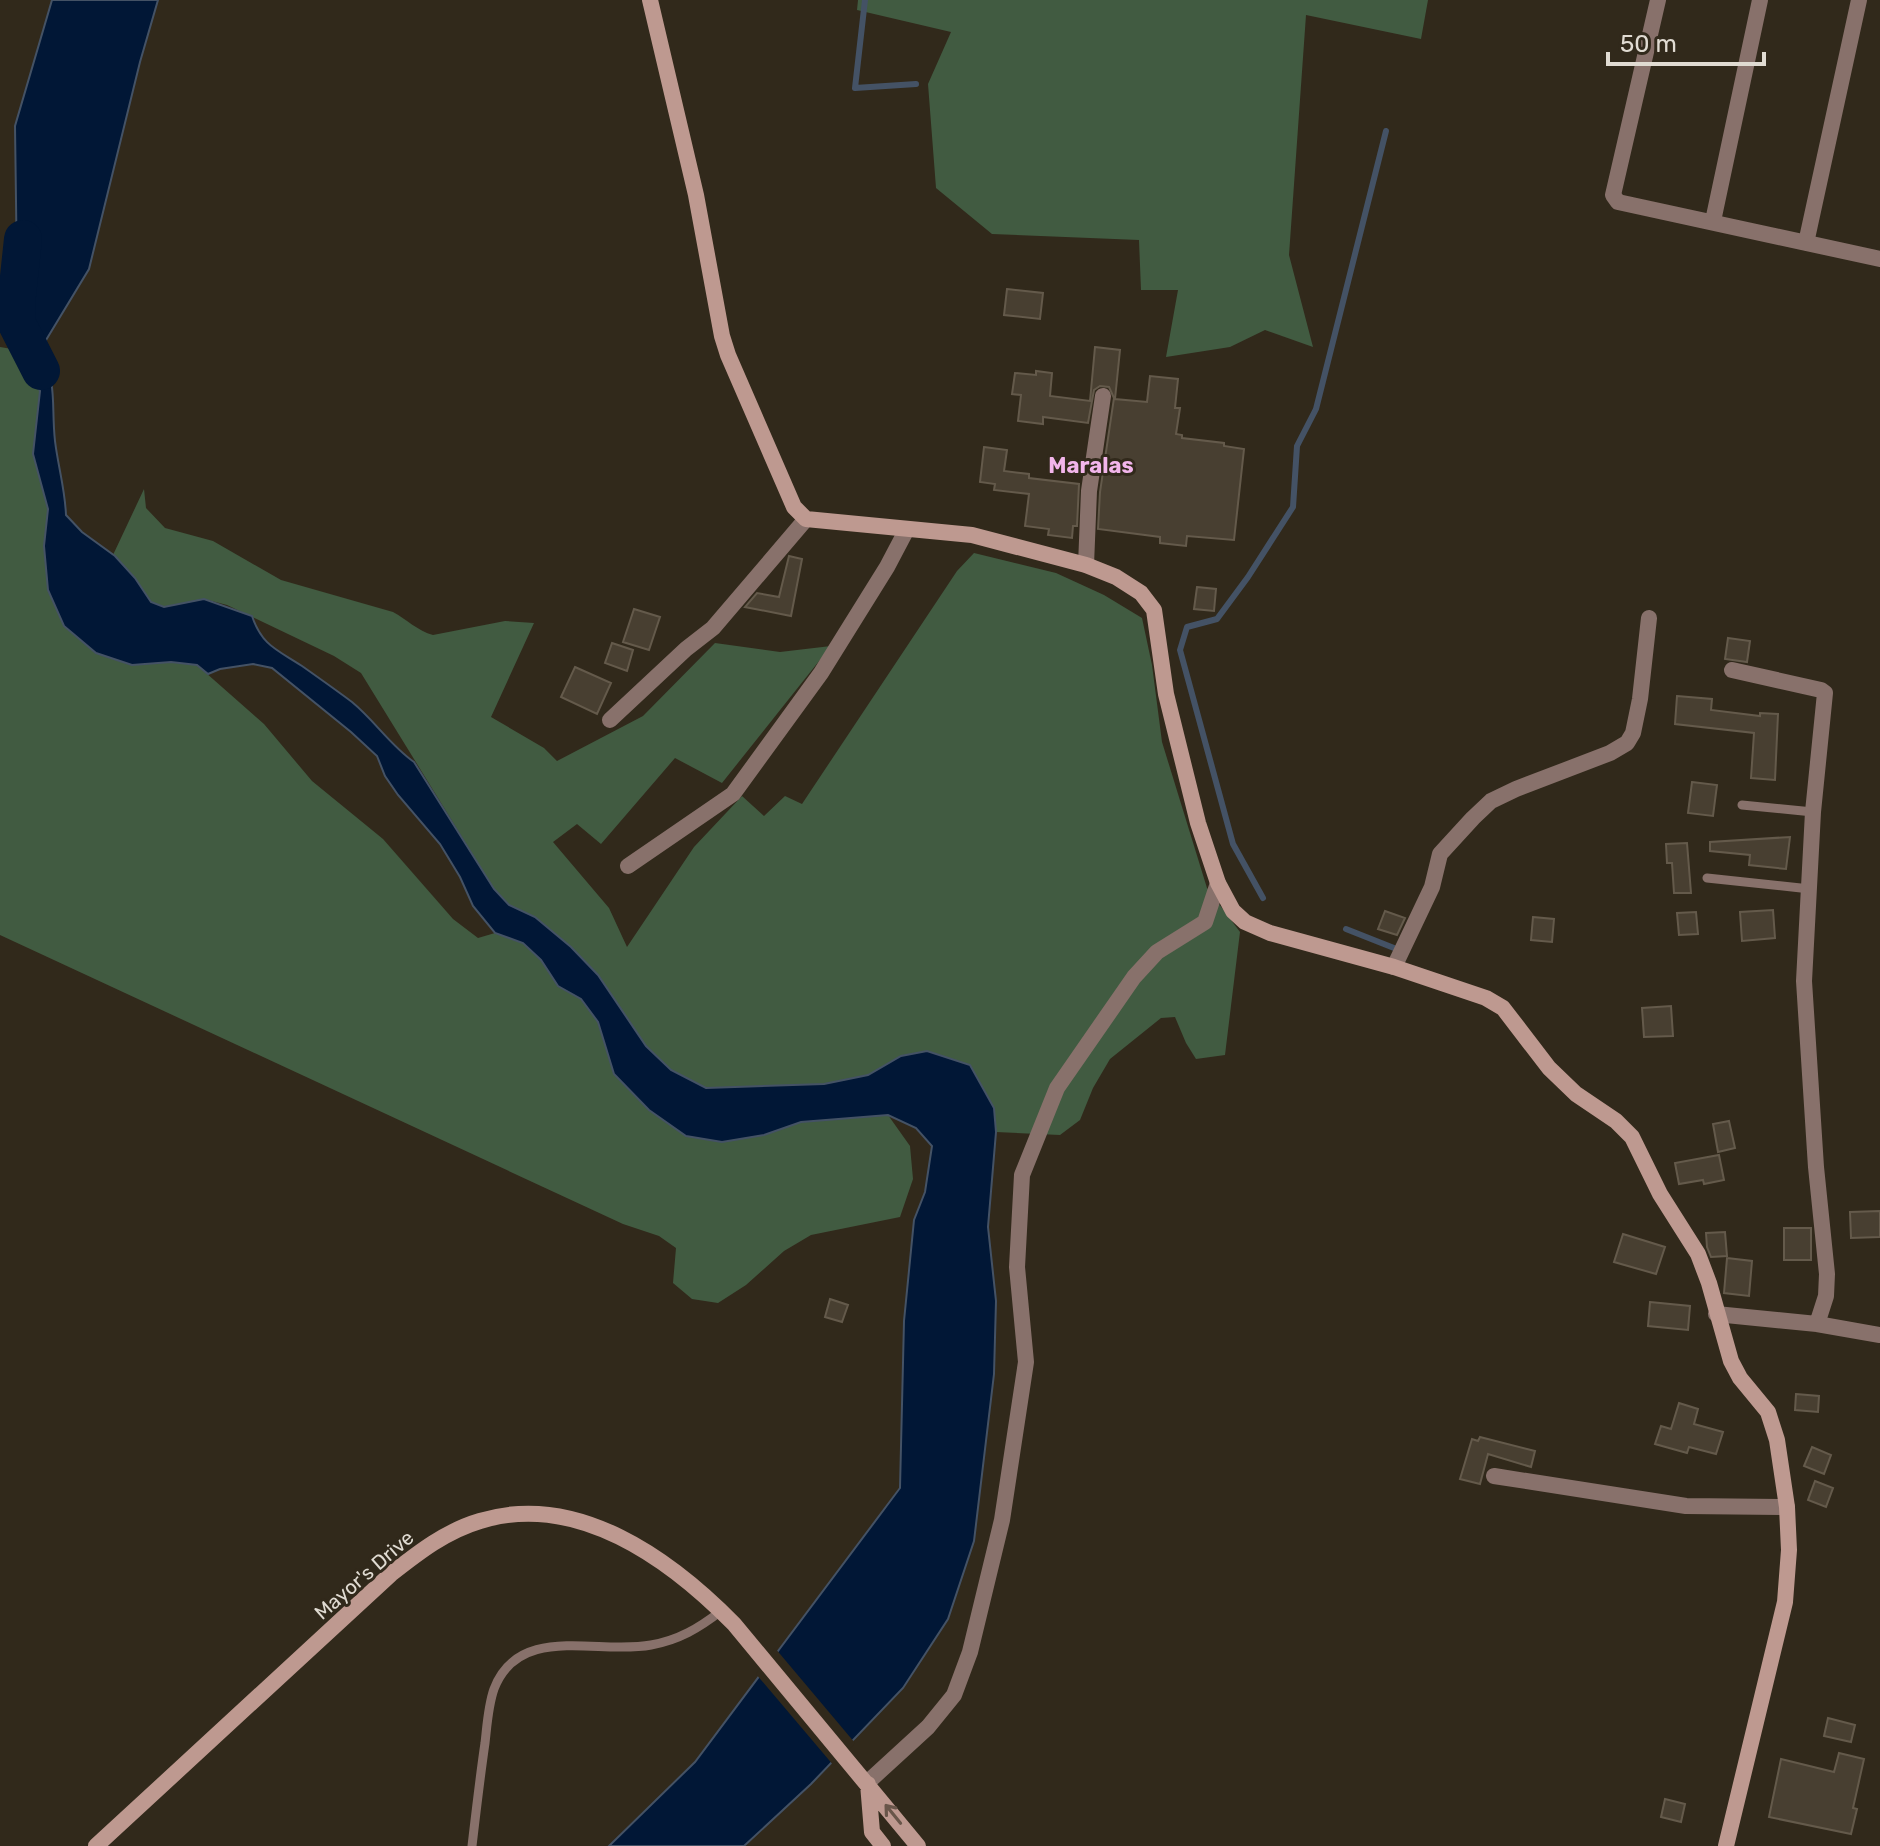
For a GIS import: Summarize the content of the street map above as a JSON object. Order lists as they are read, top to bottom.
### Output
{
  "streets": {
    "street": ["Mayor's Drive"]
  },
  "districts": ["Maralas"],
  "scale_bar": "50 m"
}
